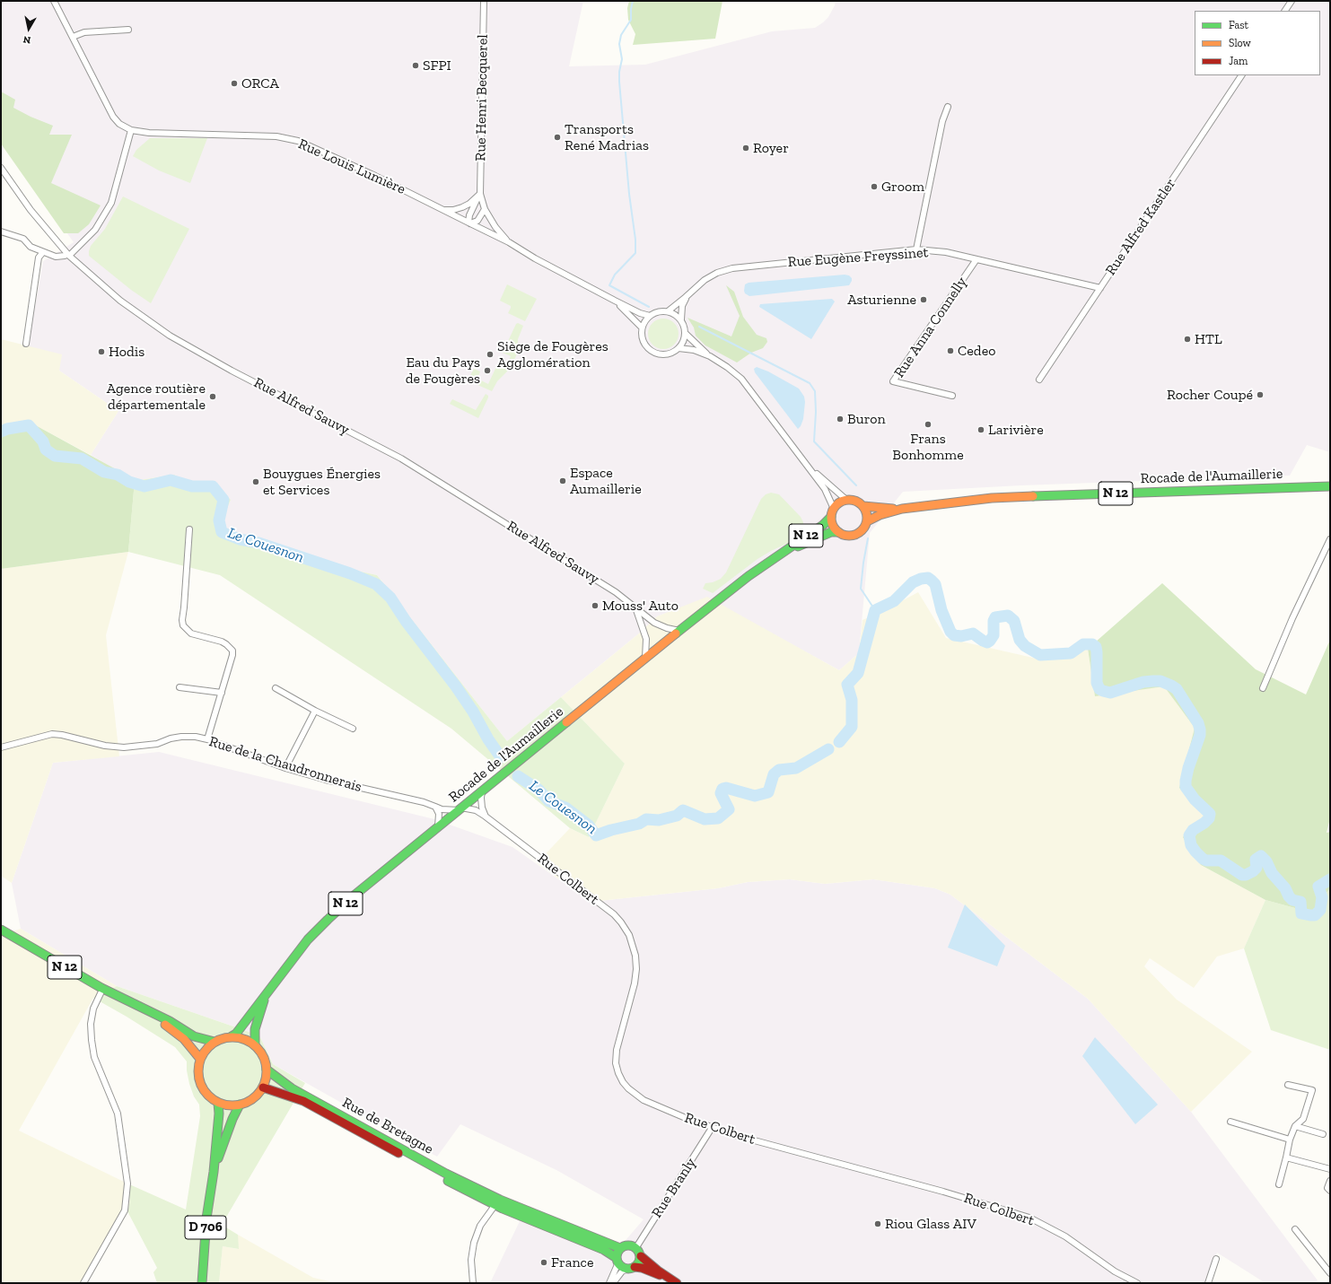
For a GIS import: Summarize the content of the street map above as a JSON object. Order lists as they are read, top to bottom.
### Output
{
  "streets": {
    "main road": [
      "Rocade de l'Aumaillerie",
      "N 12",
      "Rue de Bretagne",
      "D 706"
    ],
    "street": [
      "Rue Henri Becquerel",
      "Rue Louis Lumière",
      "Rue Alfred Kastler",
      "Rue Eugène Freyssinet",
      "Rue Anna Connelly",
      "Rue Alfred Sauvy",
      "Rue de la Chaudronnerais",
      "Rue Colbert",
      "Rue Branly"
    ]
  },
  "crossings": [
    ["Rue Henri Becquerel", "Rue Louis Lumière"],
    ["Rue Louis Lumière", "Rue Eugène Freyssinet"],
    ["Rue Alfred Kastler", "Rue Eugène Freyssinet"],
    ["Rue Eugène Freyssinet", "Rue Anna Connelly"],
    ["Rue Alfred Sauvy", "Rocade de l'Aumaillerie"],
    ["Rocade de l'Aumaillerie", "N 12"],
    ["Rocade de l'Aumaillerie", "Rue de la Chaudronnerais"],
    ["Rocade de l'Aumaillerie", "Rue Colbert"],
    ["Rocade de l'Aumaillerie", "Rue de Bretagne"],
    ["Rocade de l'Aumaillerie", "D 706"],
    ["N 12", "Rue de Bretagne"],
    ["N 12", "D 706"],
    ["Rue de la Chaudronnerais", "Rue Colbert"],
    ["Rue Colbert", "Rue Branly"],
    ["Rue de Bretagne", "D 706"]
  ],
  "water": ["Le Couesnon"],
  "places": [
    "SFPI",
    "ORCA",
    "Transports René Madrias",
    "Royer",
    "Groom",
    "Asturienne",
    "HTL",
    "Cedeo",
    "Hodis",
    "Siège de Fougères Agglomération",
    "Eau du Pays de Fougères",
    "Rocher Coupé",
    "Agence routière départementale",
    "Buron",
    "Frans Bonhomme",
    "Larivière",
    "Espace Aumaillerie",
    "Bouygues Énergies et Services",
    "Mouss' Auto",
    "Riou Glass AIV",
    "France"
  ],
  "legend": ["Fast", "Slow", "Jam"],
  "north": "bottom"
}
